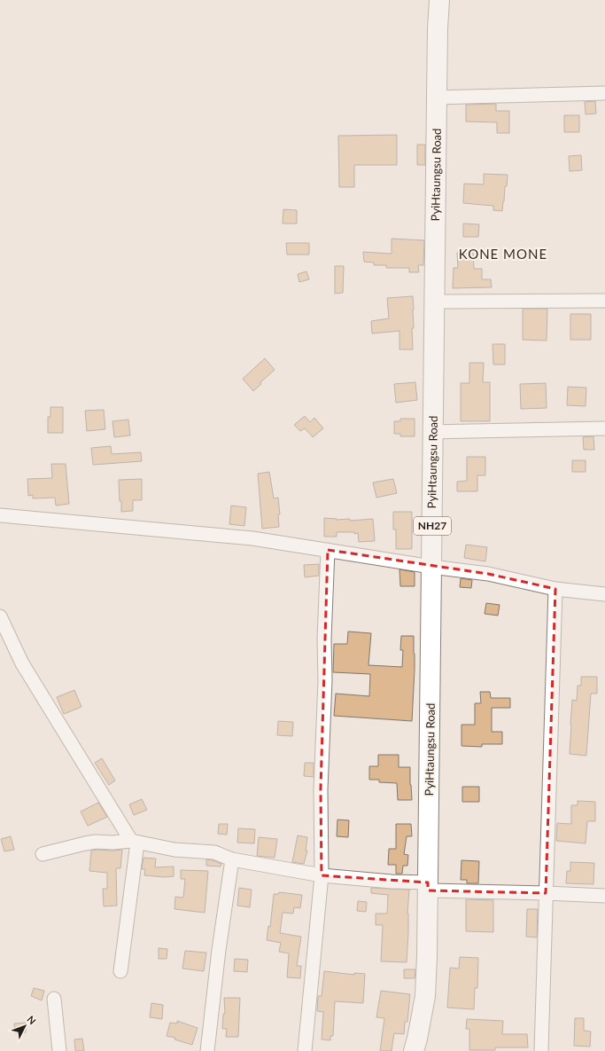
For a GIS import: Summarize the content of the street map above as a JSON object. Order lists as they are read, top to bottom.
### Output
{
  "streets": {
    "highway": ["PyiHtaungsu Road", "NH27"]
  },
  "districts": ["KONE MONE"],
  "north": "top right"
}
